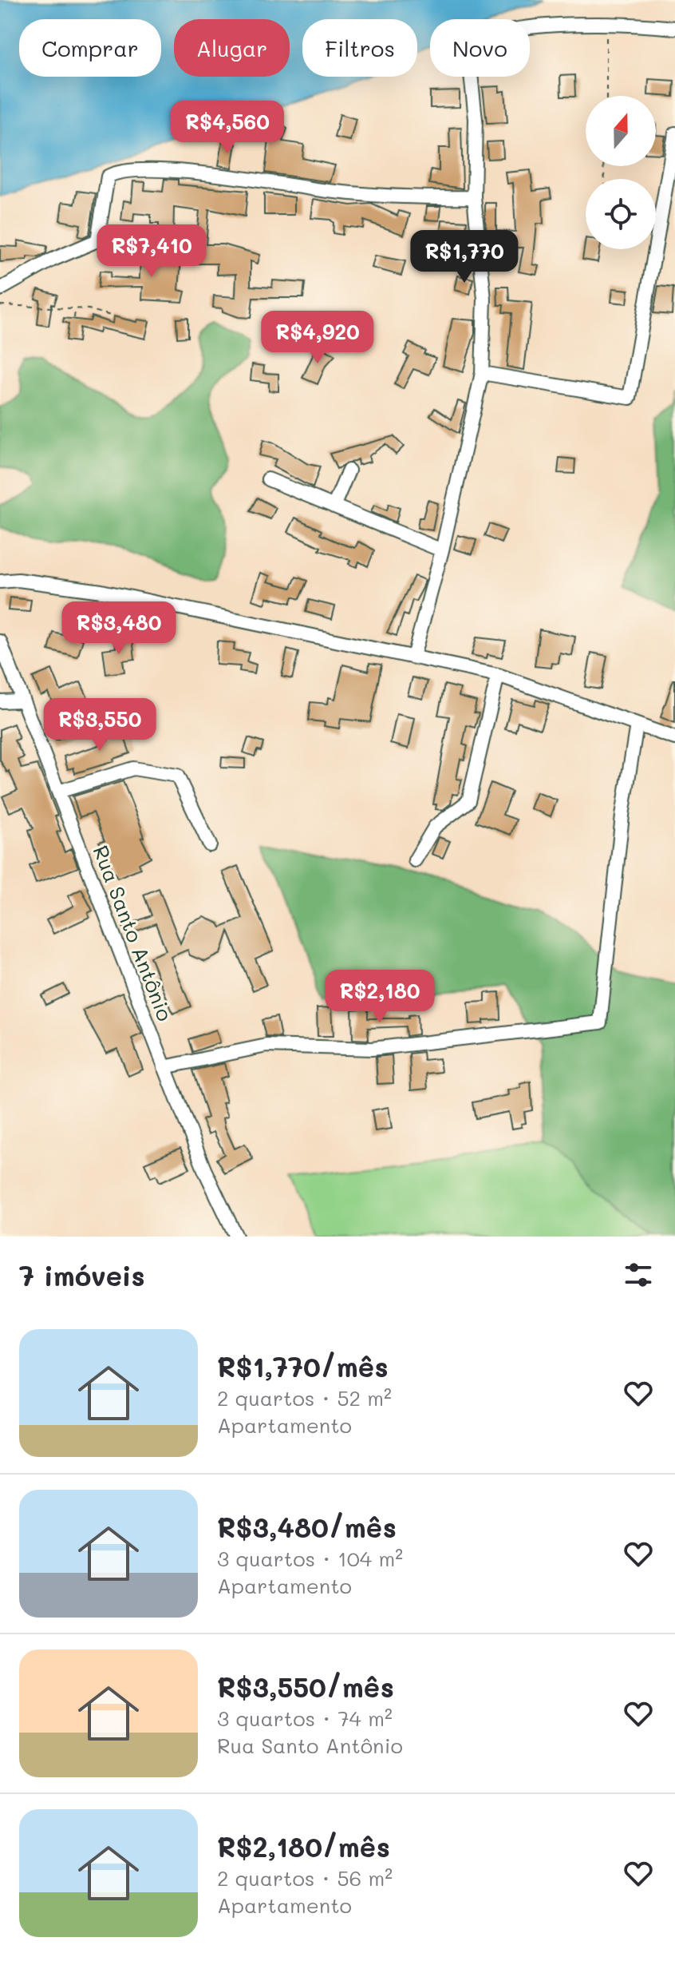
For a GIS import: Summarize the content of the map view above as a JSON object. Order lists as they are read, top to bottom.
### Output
{
  "streets": {
    "street": ["Rua Santo Antônio"]
  },
  "north": "top",
  "page": {
    "chip": [
      "Comprar",
      "Alugar",
      "Filtros",
      "Novo"
    ],
    "price": [
      "R$4,560",
      "R$7,410",
      "R$1,770",
      "R$4,920",
      "R$3,480",
      "R$3,550",
      "R$2,180"
    ],
    "heading": "7 imóveis",
    "list": [
      {
        "name": "R$1,770/mês",
        "note": "2 quartos · 52 m² · Apartamento"
      },
      {
        "name": "R$3,480/mês",
        "note": "3 quartos · 104 m² · Apartamento"
      },
      {
        "name": "R$3,550/mês",
        "note": "3 quartos · 74 m² · Rua Santo Antônio"
      },
      {
        "name": "R$2,180/mês",
        "note": "2 quartos · 56 m² · Apartamento"
      }
    ]
  }
}
